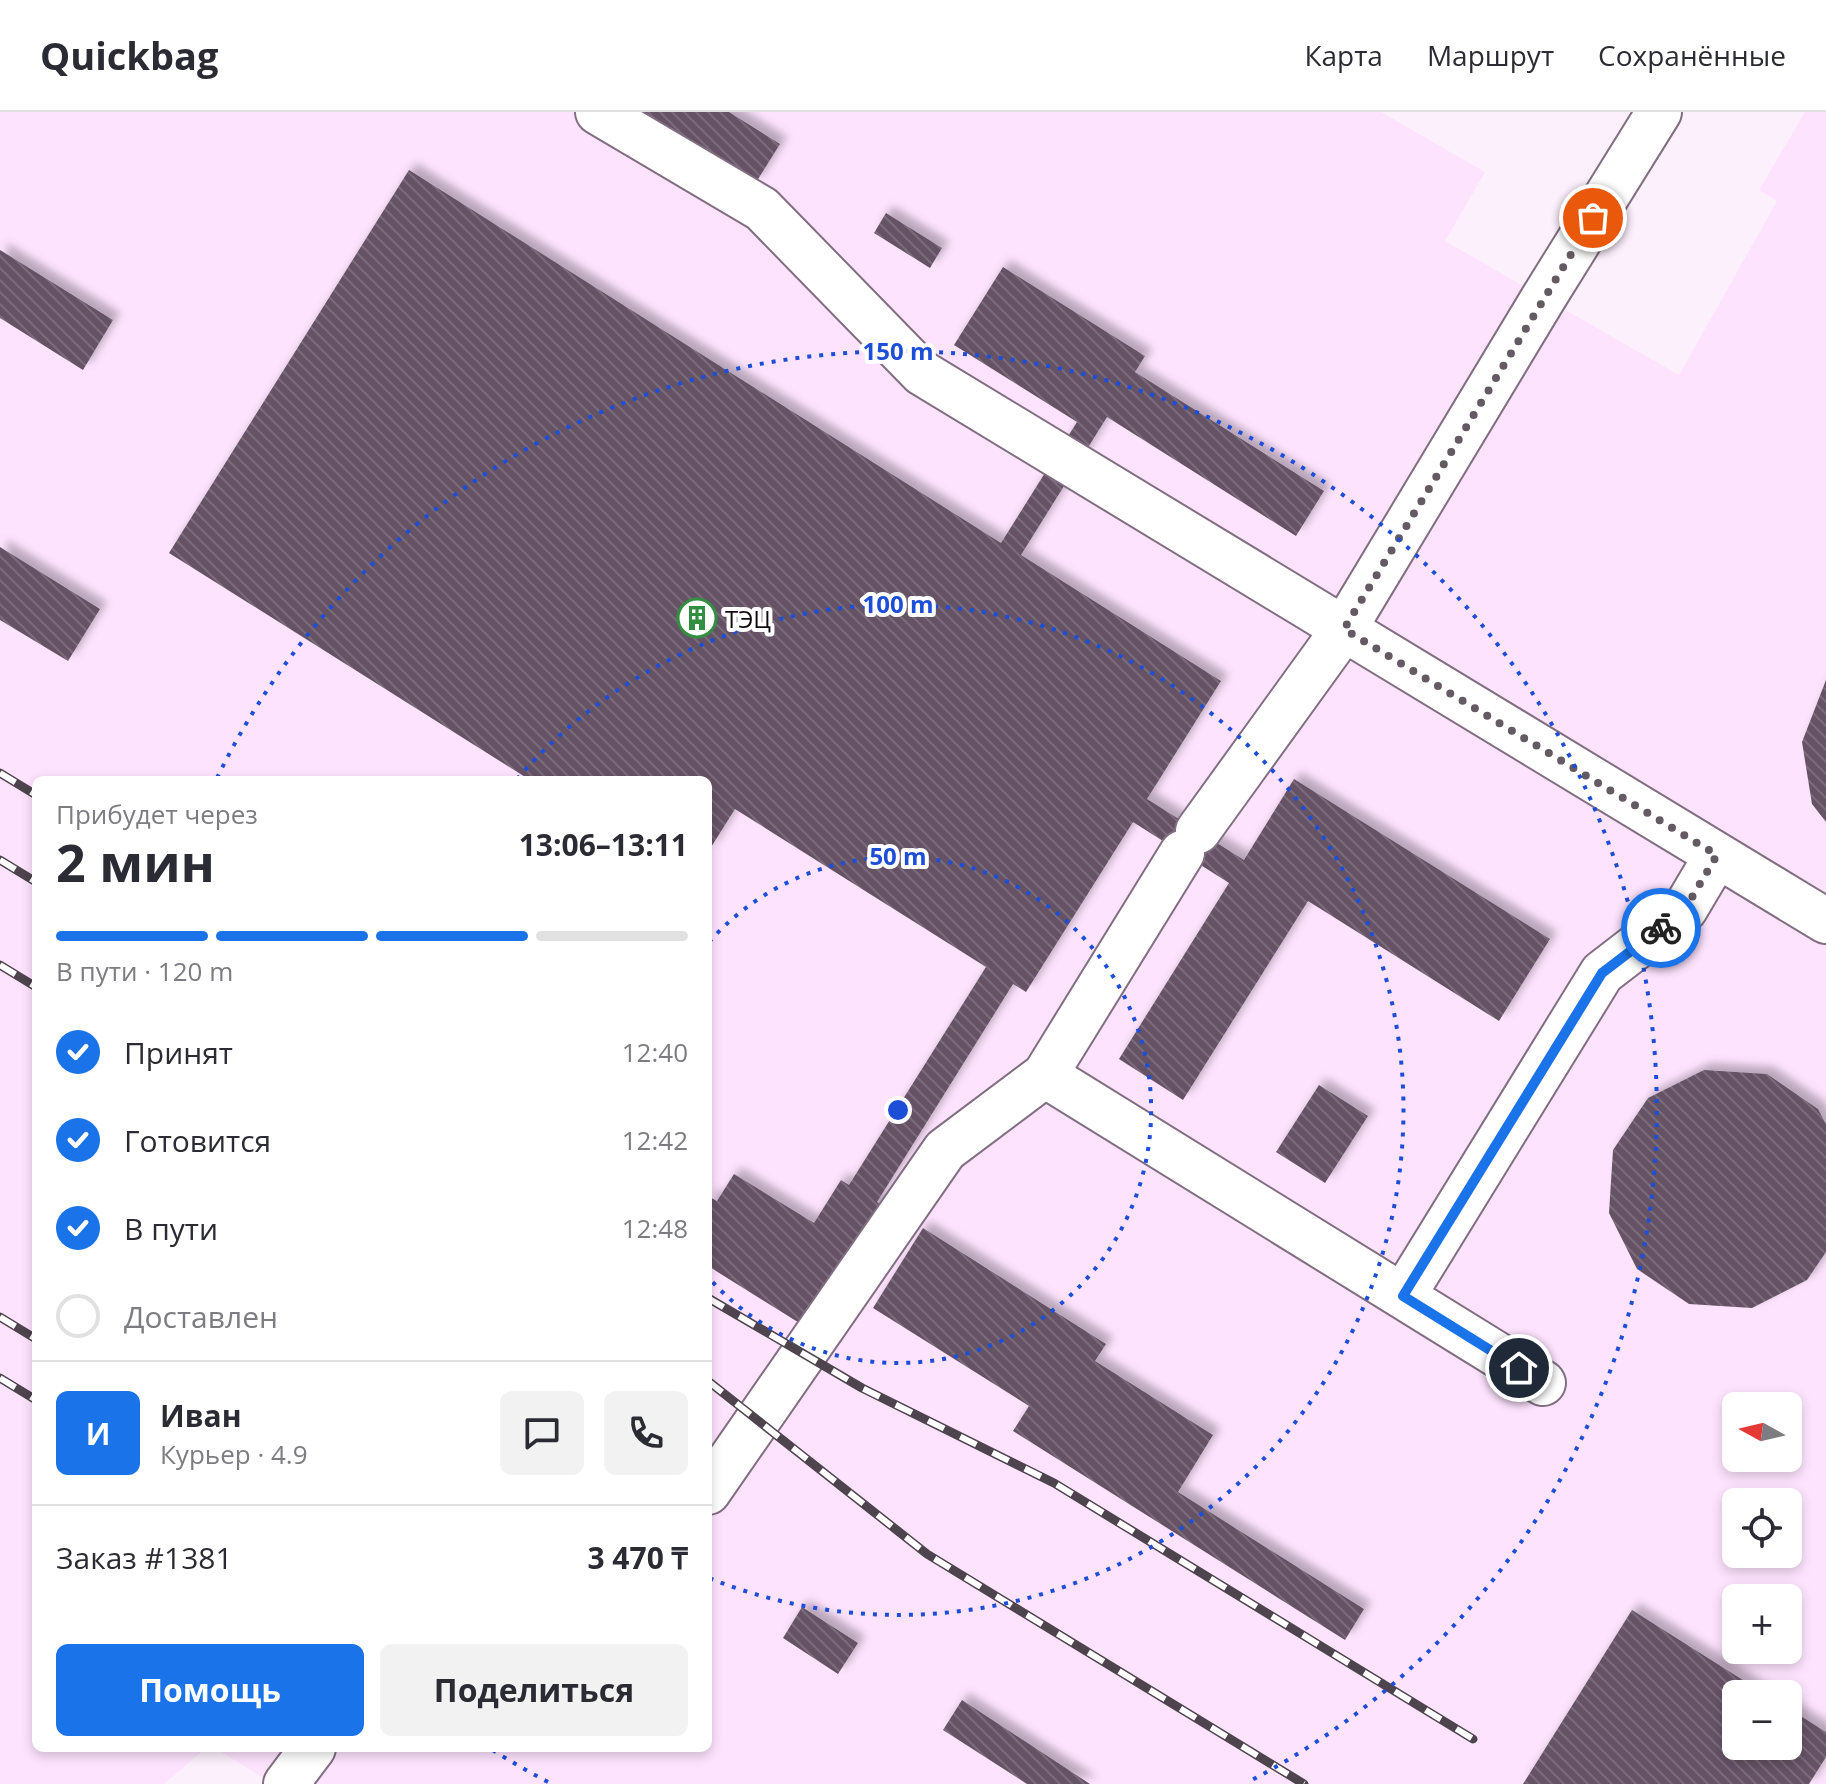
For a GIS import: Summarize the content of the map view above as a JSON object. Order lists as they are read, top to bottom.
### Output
{
  "places": {
    "building": ["ТЭЦ"]
  },
  "north": "left",
  "page": {
    "header": "Quickbag",
    "nav": ["Карта", "Маршрут", "Сохранённые"],
    "heading": ["2 мин", "Прибудет через", "13:06–13:11"],
    "panel": [
      "Иван",
      "Курьер · 4.9",
      "Заказ #1381",
      "3 470 ₸"
    ],
    "bar": "В пути · 120 m",
    "list": [
      ["Принят", "12:40"],
      ["Готовится", "12:42"],
      ["В пути", "12:48"],
      "Доставлен"
    ],
    "round": "И",
    "map_buttons": ["+", "−"],
    "buttons": ["Помощь", "Поделиться"]
  },
  "rings": ["150 m", "100 m", "50 m"]
}
